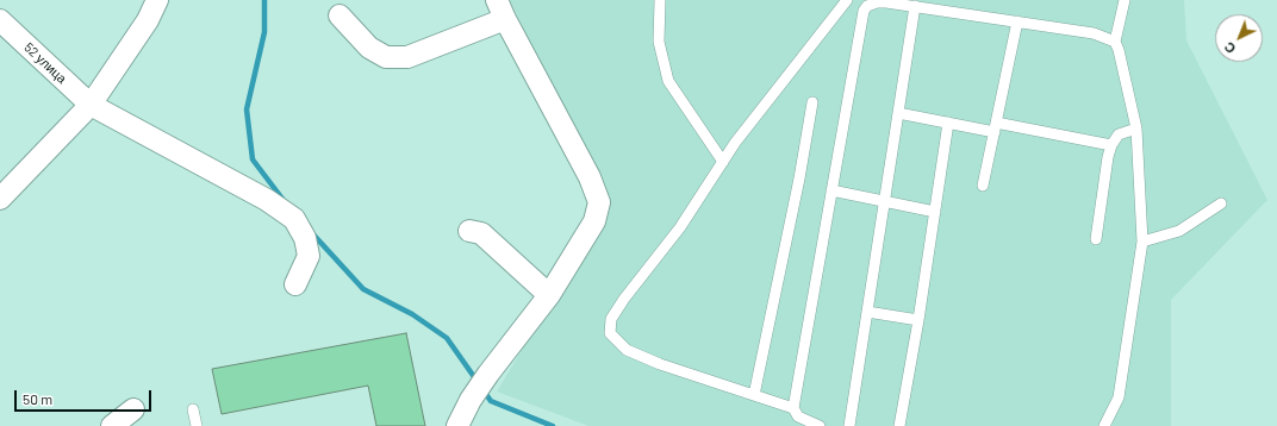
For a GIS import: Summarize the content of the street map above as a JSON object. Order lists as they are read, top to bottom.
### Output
{
  "streets": {
    "street": ["52 улица"]
  },
  "scale_bar": "50 m",
  "north": "bottom left"
}
